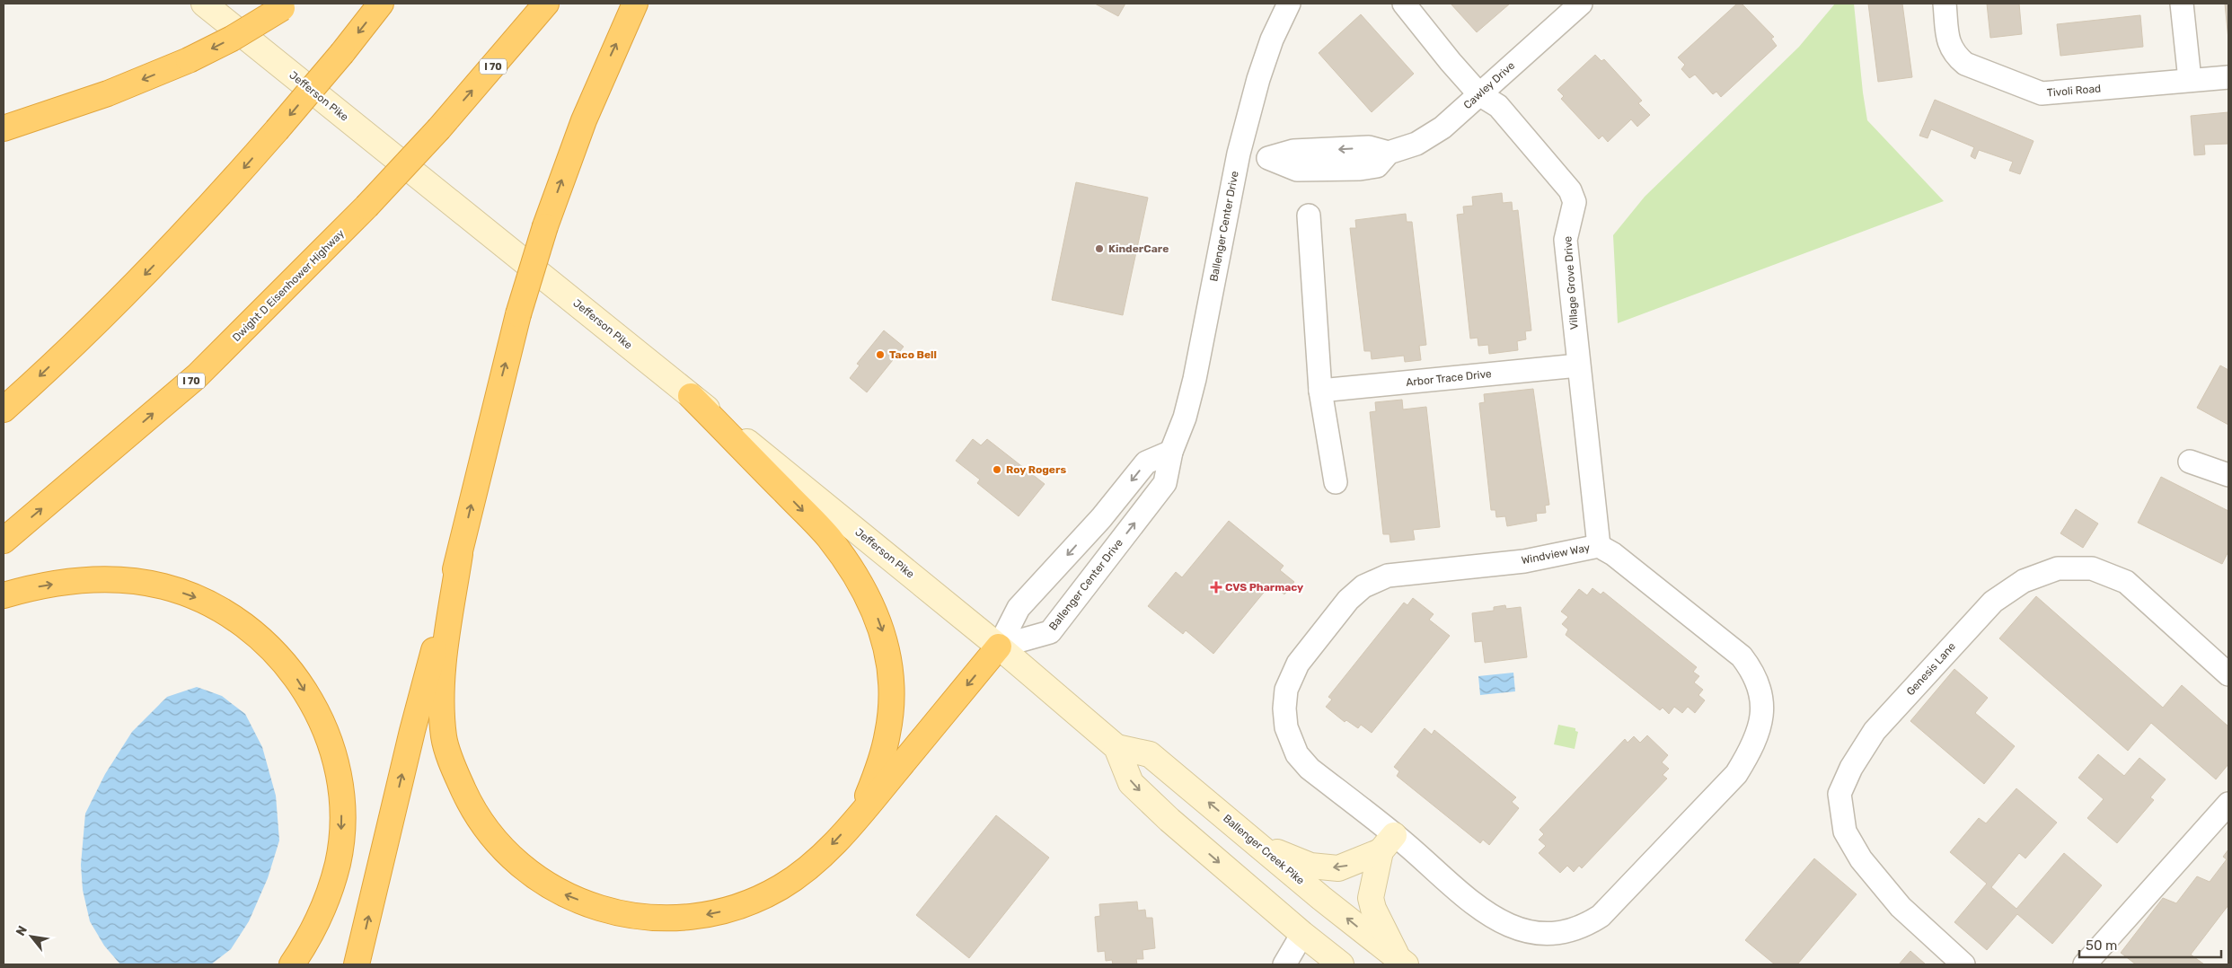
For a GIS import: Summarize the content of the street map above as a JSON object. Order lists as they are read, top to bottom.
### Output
{
  "streets": {
    "highway": ["I 70", "Dwight D Eisenhower Highway"],
    "main road": ["Jefferson Pike", "Ballenger Creek Pike"],
    "street": [
      "Cawley Drive",
      "Tivoli Road",
      "Ballenger Center Drive",
      "Village Grove Drive",
      "Arbor Trace Drive",
      "Windview Way",
      "Genesis Lane"
    ]
  },
  "crossings": [
    ["Cawley Drive", "Ballenger Center Drive"],
    ["Cawley Drive", "Village Grove Drive"],
    ["Jefferson Pike", "Ballenger Center Drive"],
    ["Jefferson Pike", "Ballenger Creek Pike"],
    ["Ballenger Center Drive", "Ballenger Creek Pike"],
    ["Village Grove Drive", "Arbor Trace Drive"],
    ["Village Grove Drive", "Windview Way"]
  ],
  "places": {
    "other": ["KinderCare", "Taco Bell", "Roy Rogers"],
    "health": ["CVS Pharmacy"]
  },
  "scale_bar": "50 m",
  "north": "top left"
}
